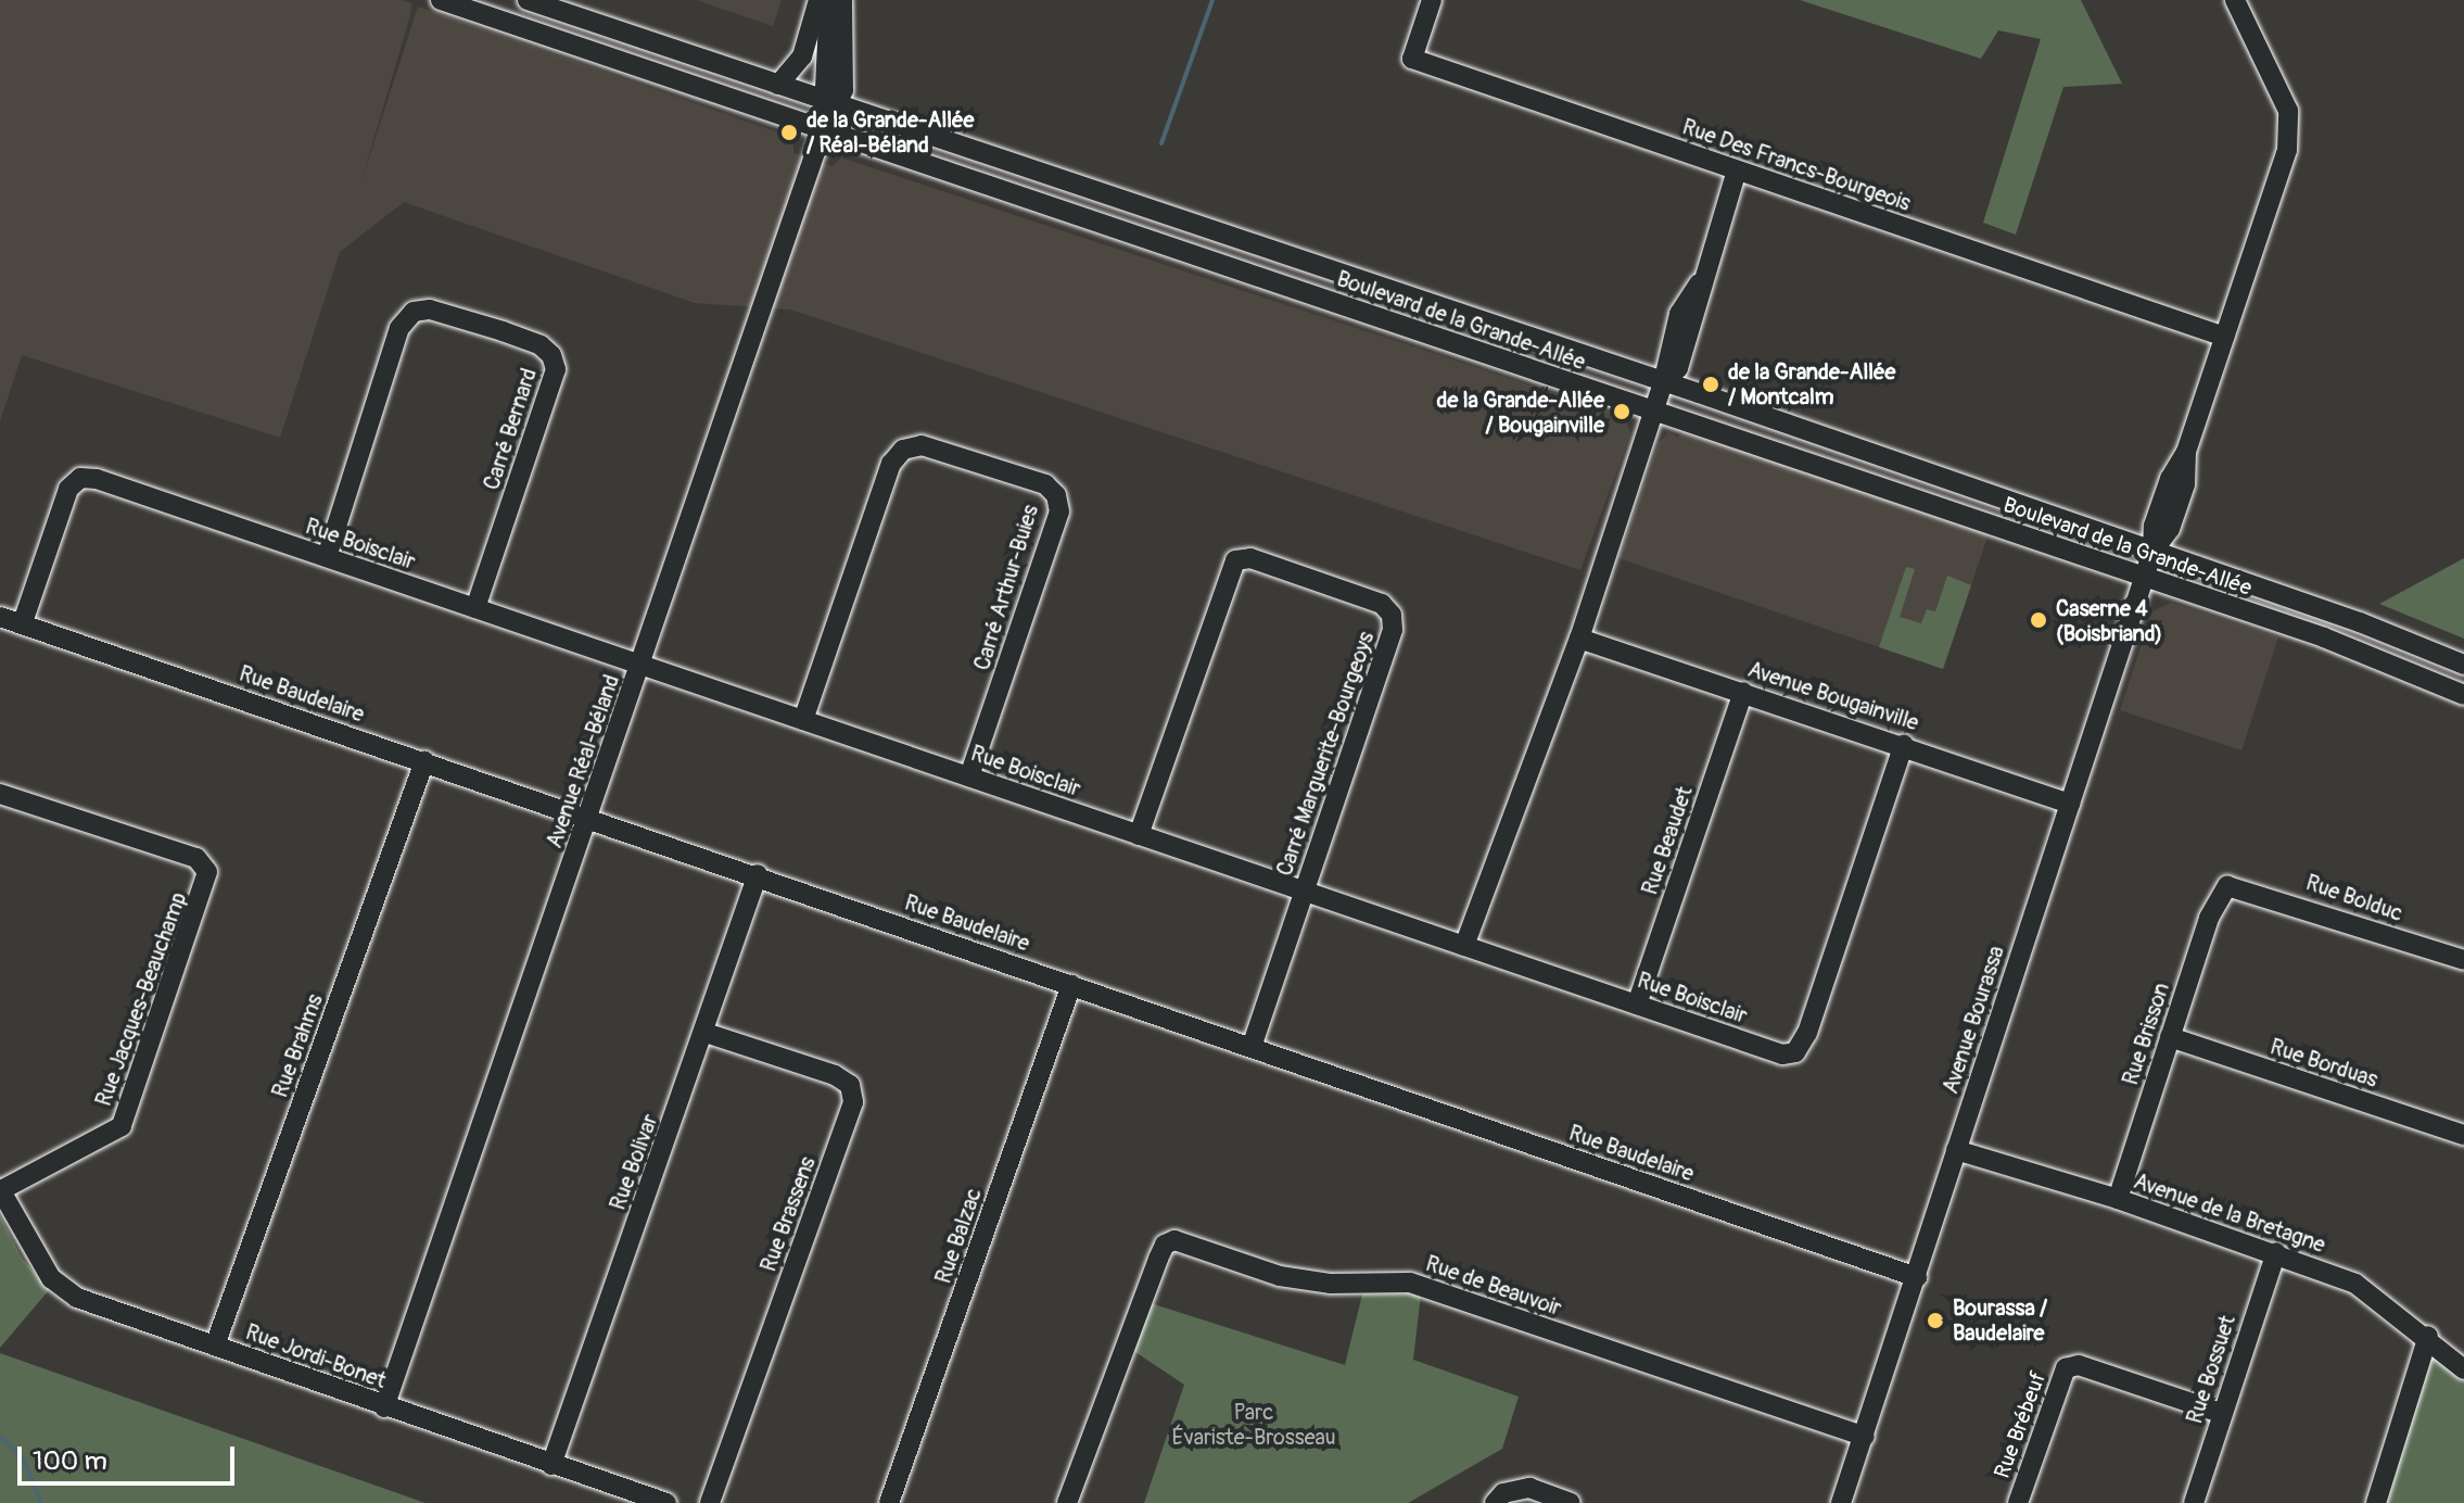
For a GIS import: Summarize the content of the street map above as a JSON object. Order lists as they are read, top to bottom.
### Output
{
  "streets": {
    "street": [
      "Rue Des Francs-Bourgeois",
      "Boulevard de la Grande-Allée",
      "Carré Bernard",
      "Rue Boisclair",
      "Carré Arthur-Buies",
      "Rue Baudelaire",
      "Avenue Bougainville",
      "Carré Marguerite-Bourgeoys",
      "Avenue Réal-Béland",
      "Rue Beaudet",
      "Rue Bolduc",
      "Rue Jacques-Beauchamp",
      "Avenue Bourassa",
      "Rue Brisson",
      "Rue Brahms",
      "Rue Borduas",
      "Rue Bolivar",
      "Avenue de la Bretagne",
      "Rue Brassens",
      "Rue Balzac",
      "Rue de Beauvoir",
      "Rue Jordi-Bonet",
      "Rue Bossuet",
      "Rue Brébeuf"
    ]
  },
  "crossings": [
    ["Boulevard de la Grande-Allée", "Avenue Réal-Béland"],
    ["Boulevard de la Grande-Allée", "Avenue Bourassa"],
    ["Carré Bernard", "Rue Boisclair"],
    ["Rue Boisclair", "Carré Arthur-Buies"],
    ["Rue Boisclair", "Rue Baudelaire"],
    ["Rue Boisclair", "Avenue Bougainville"],
    ["Rue Boisclair", "Carré Marguerite-Bourgeoys"],
    ["Rue Boisclair", "Avenue Réal-Béland"],
    ["Rue Boisclair", "Rue Beaudet"],
    ["Rue Baudelaire", "Carré Marguerite-Bourgeoys"],
    ["Rue Baudelaire", "Avenue Réal-Béland"],
    ["Rue Baudelaire", "Avenue Bourassa"],
    ["Rue Baudelaire", "Rue Brahms"],
    ["Rue Baudelaire", "Rue Bolivar"],
    ["Rue Baudelaire", "Rue Balzac"],
    ["Avenue Bougainville", "Rue Beaudet"],
    ["Avenue Bougainville", "Avenue Bourassa"],
    ["Avenue Réal-Béland", "Rue Jordi-Bonet"],
    ["Rue Bolduc", "Rue Brisson"],
    ["Rue Jacques-Beauchamp", "Rue Jordi-Bonet"],
    ["Avenue Bourassa", "Avenue de la Bretagne"],
    ["Avenue Bourassa", "Rue de Beauvoir"],
    ["Rue Brisson", "Rue Borduas"],
    ["Rue Brisson", "Avenue de la Bretagne"],
    ["Rue Brahms", "Rue Jordi-Bonet"],
    ["Rue Bolivar", "Rue Brassens"],
    ["Rue Bolivar", "Rue Jordi-Bonet"],
    ["Avenue de la Bretagne", "Rue Bossuet"],
    ["Rue Bossuet", "Rue Brébeuf"]
  ],
  "parks": ["Parc Évariste-Brosseau"],
  "places": [
    "de la Grande-Allée / Réal-Béland",
    "de la Grande-Allée / Montcalm",
    "de la Grande-Allée / Bougainville",
    "Caserne 4 (Boisbriand)",
    "Bourassa / Baudelaire"
  ],
  "scale_bar": "100 m"
}
